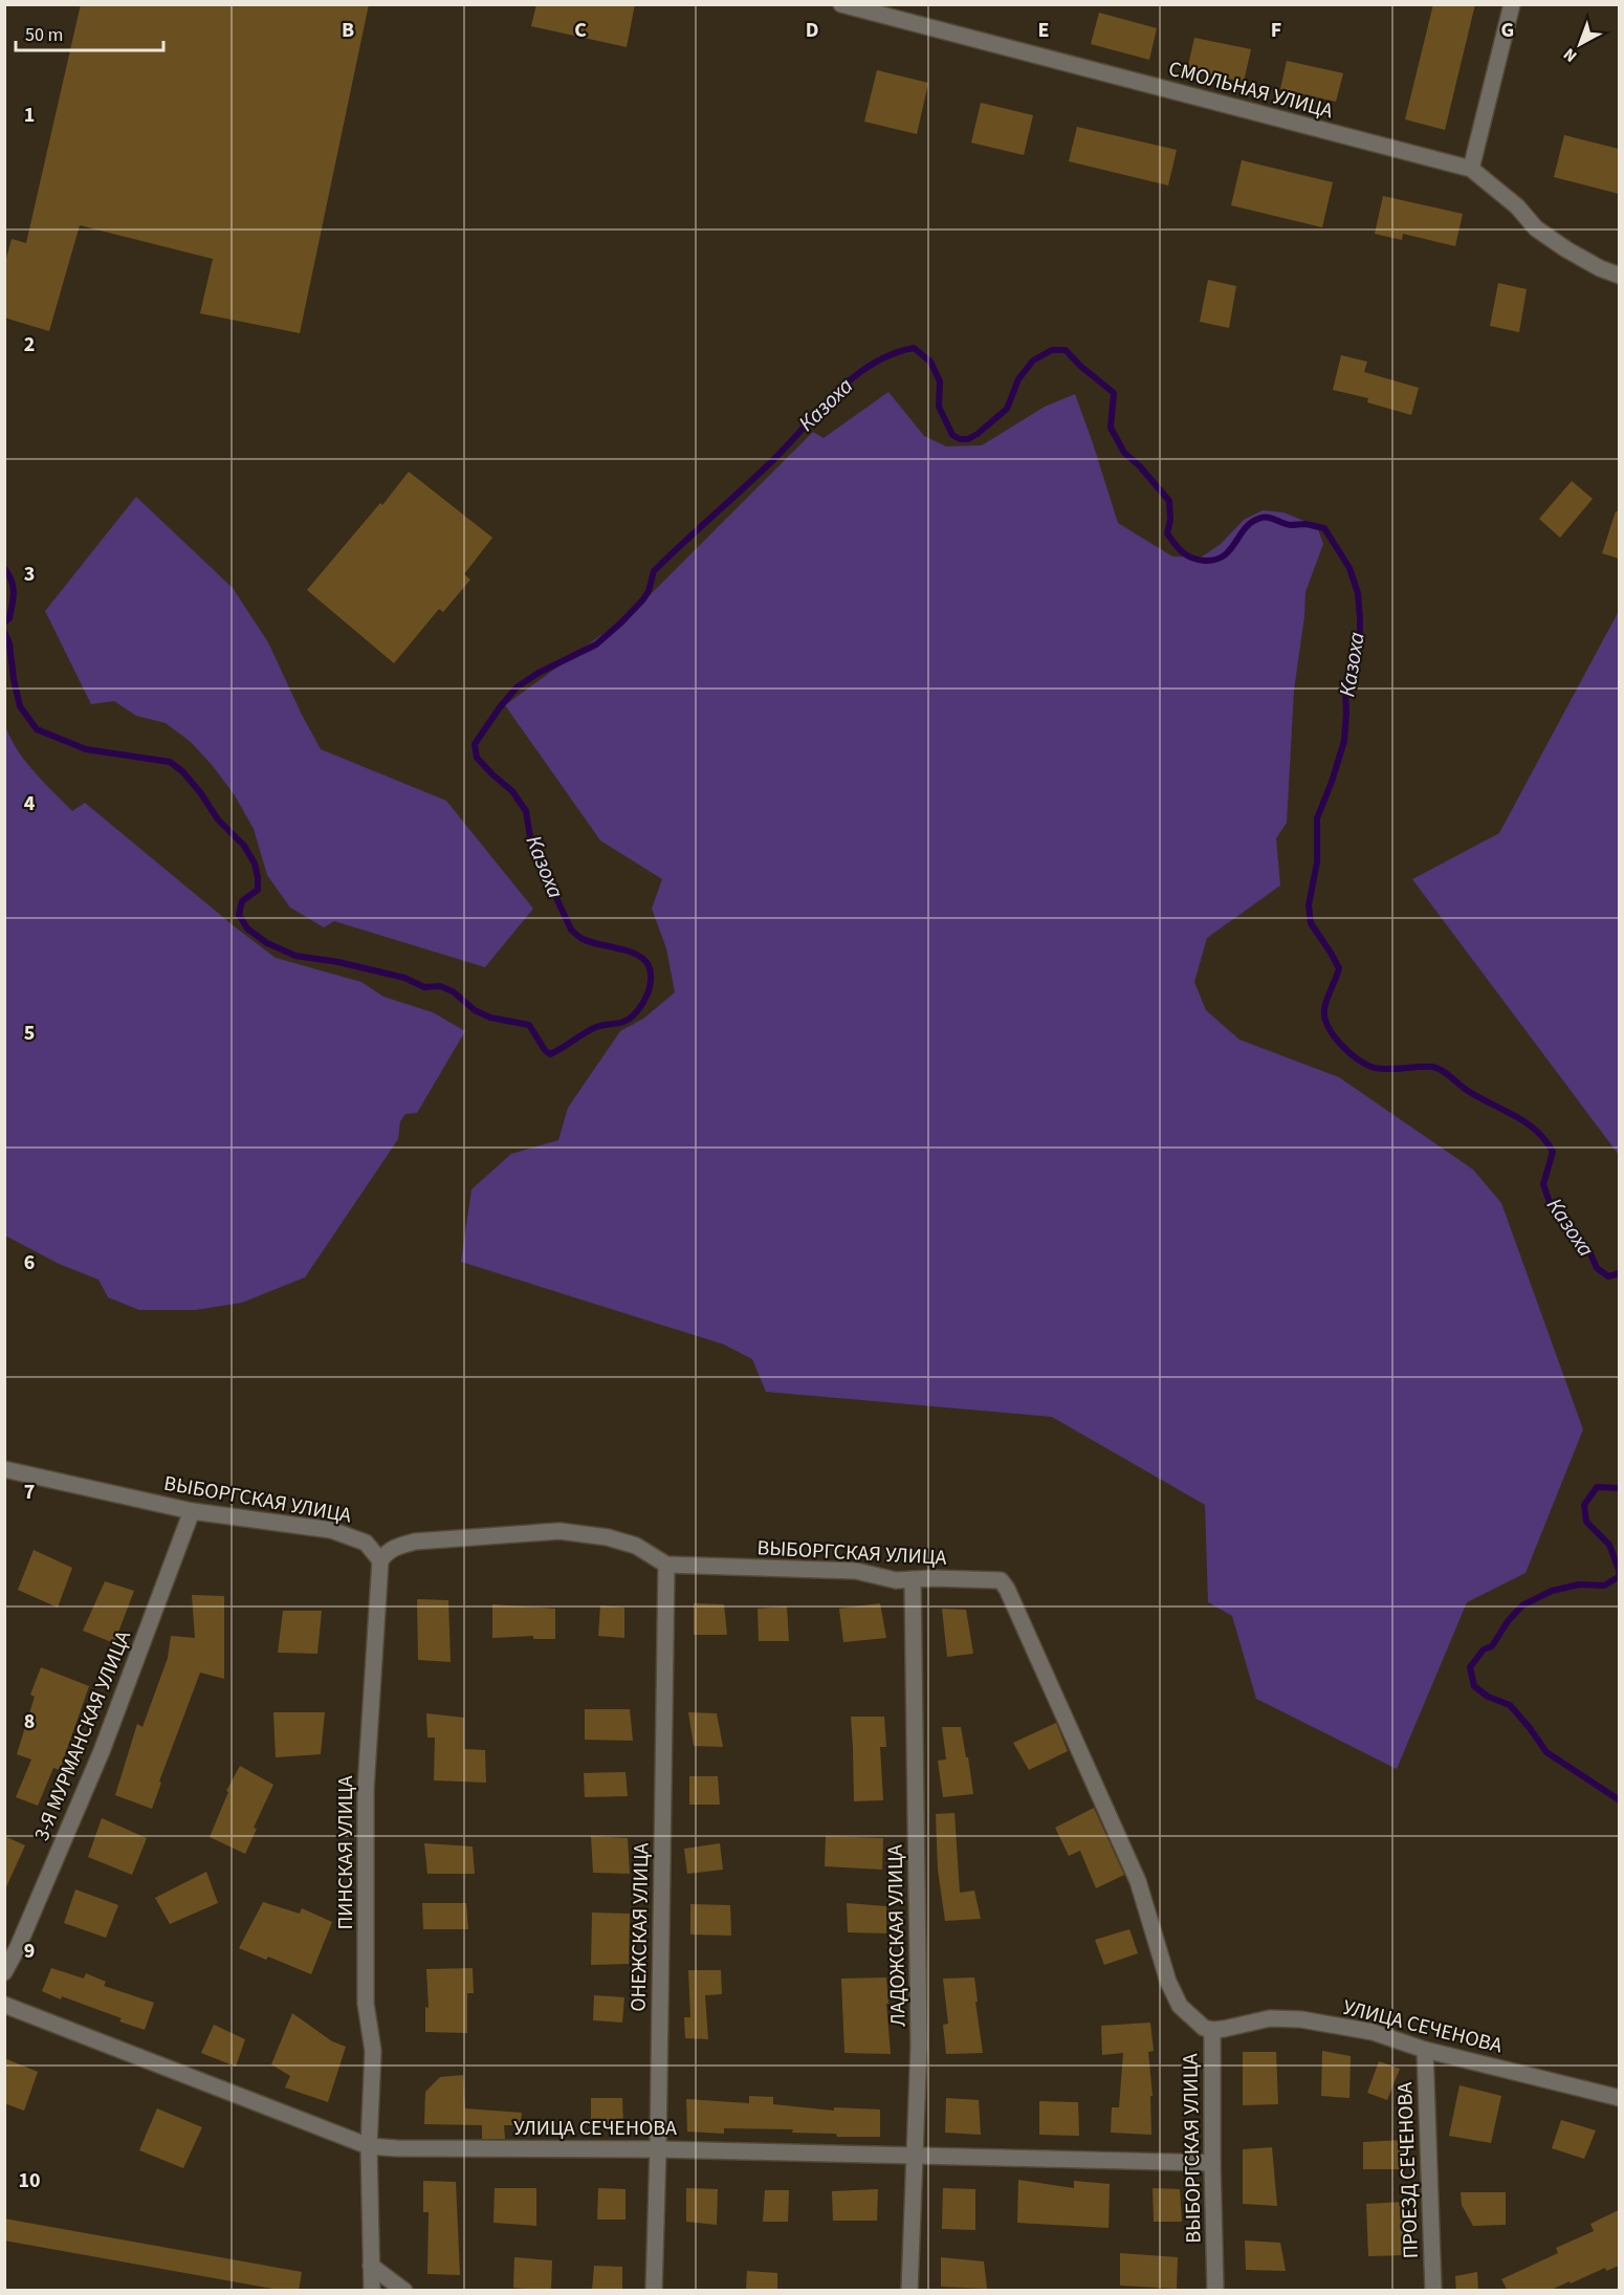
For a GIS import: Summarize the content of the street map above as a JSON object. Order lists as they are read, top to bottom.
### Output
{
  "streets": {
    "street": [
      "СМОЛЬНАЯ УЛИЦА",
      "ВЫБОРГСКАЯ УЛИЦА",
      "3-Я МУРМАНСКАЯ УЛИЦА",
      "ПИНСКАЯ УЛИЦА",
      "ОНЕЖСКАЯ УЛИЦА",
      "ЛАДОЖСКАЯ УЛИЦА",
      "УЛИЦА СЕЧЕНОВА",
      "ПРОЕЗД СЕЧЕНОВА"
    ]
  },
  "crossings": [
    ["ВЫБОРГСКАЯ УЛИЦА", "3-Я МУРМАНСКАЯ УЛИЦА"],
    ["ВЫБОРГСКАЯ УЛИЦА", "ПИНСКАЯ УЛИЦА"],
    ["ВЫБОРГСКАЯ УЛИЦА", "ОНЕЖСКАЯ УЛИЦА"],
    ["ВЫБОРГСКАЯ УЛИЦА", "ЛАДОЖСКАЯ УЛИЦА"],
    ["ВЫБОРГСКАЯ УЛИЦА", "УЛИЦА СЕЧЕНОВА"],
    ["ПИНСКАЯ УЛИЦА", "УЛИЦА СЕЧЕНОВА"],
    ["ОНЕЖСКАЯ УЛИЦА", "УЛИЦА СЕЧЕНОВА"],
    ["ЛАДОЖСКАЯ УЛИЦА", "УЛИЦА СЕЧЕНОВА"],
    ["УЛИЦА СЕЧЕНОВА", "ПРОЕЗД СЕЧЕНОВА"]
  ],
  "water": ["Казоха"],
  "scale_bar": "50 m",
  "north": "bottom left",
  "grid": {
    "columns": [
      "B",
      "C",
      "D",
      "E",
      "F",
      "G"
    ],
    "rows": [
      "1",
      "2",
      "3",
      "4",
      "5",
      "6",
      "7",
      "8",
      "9",
      "10"
    ]
  }
}
